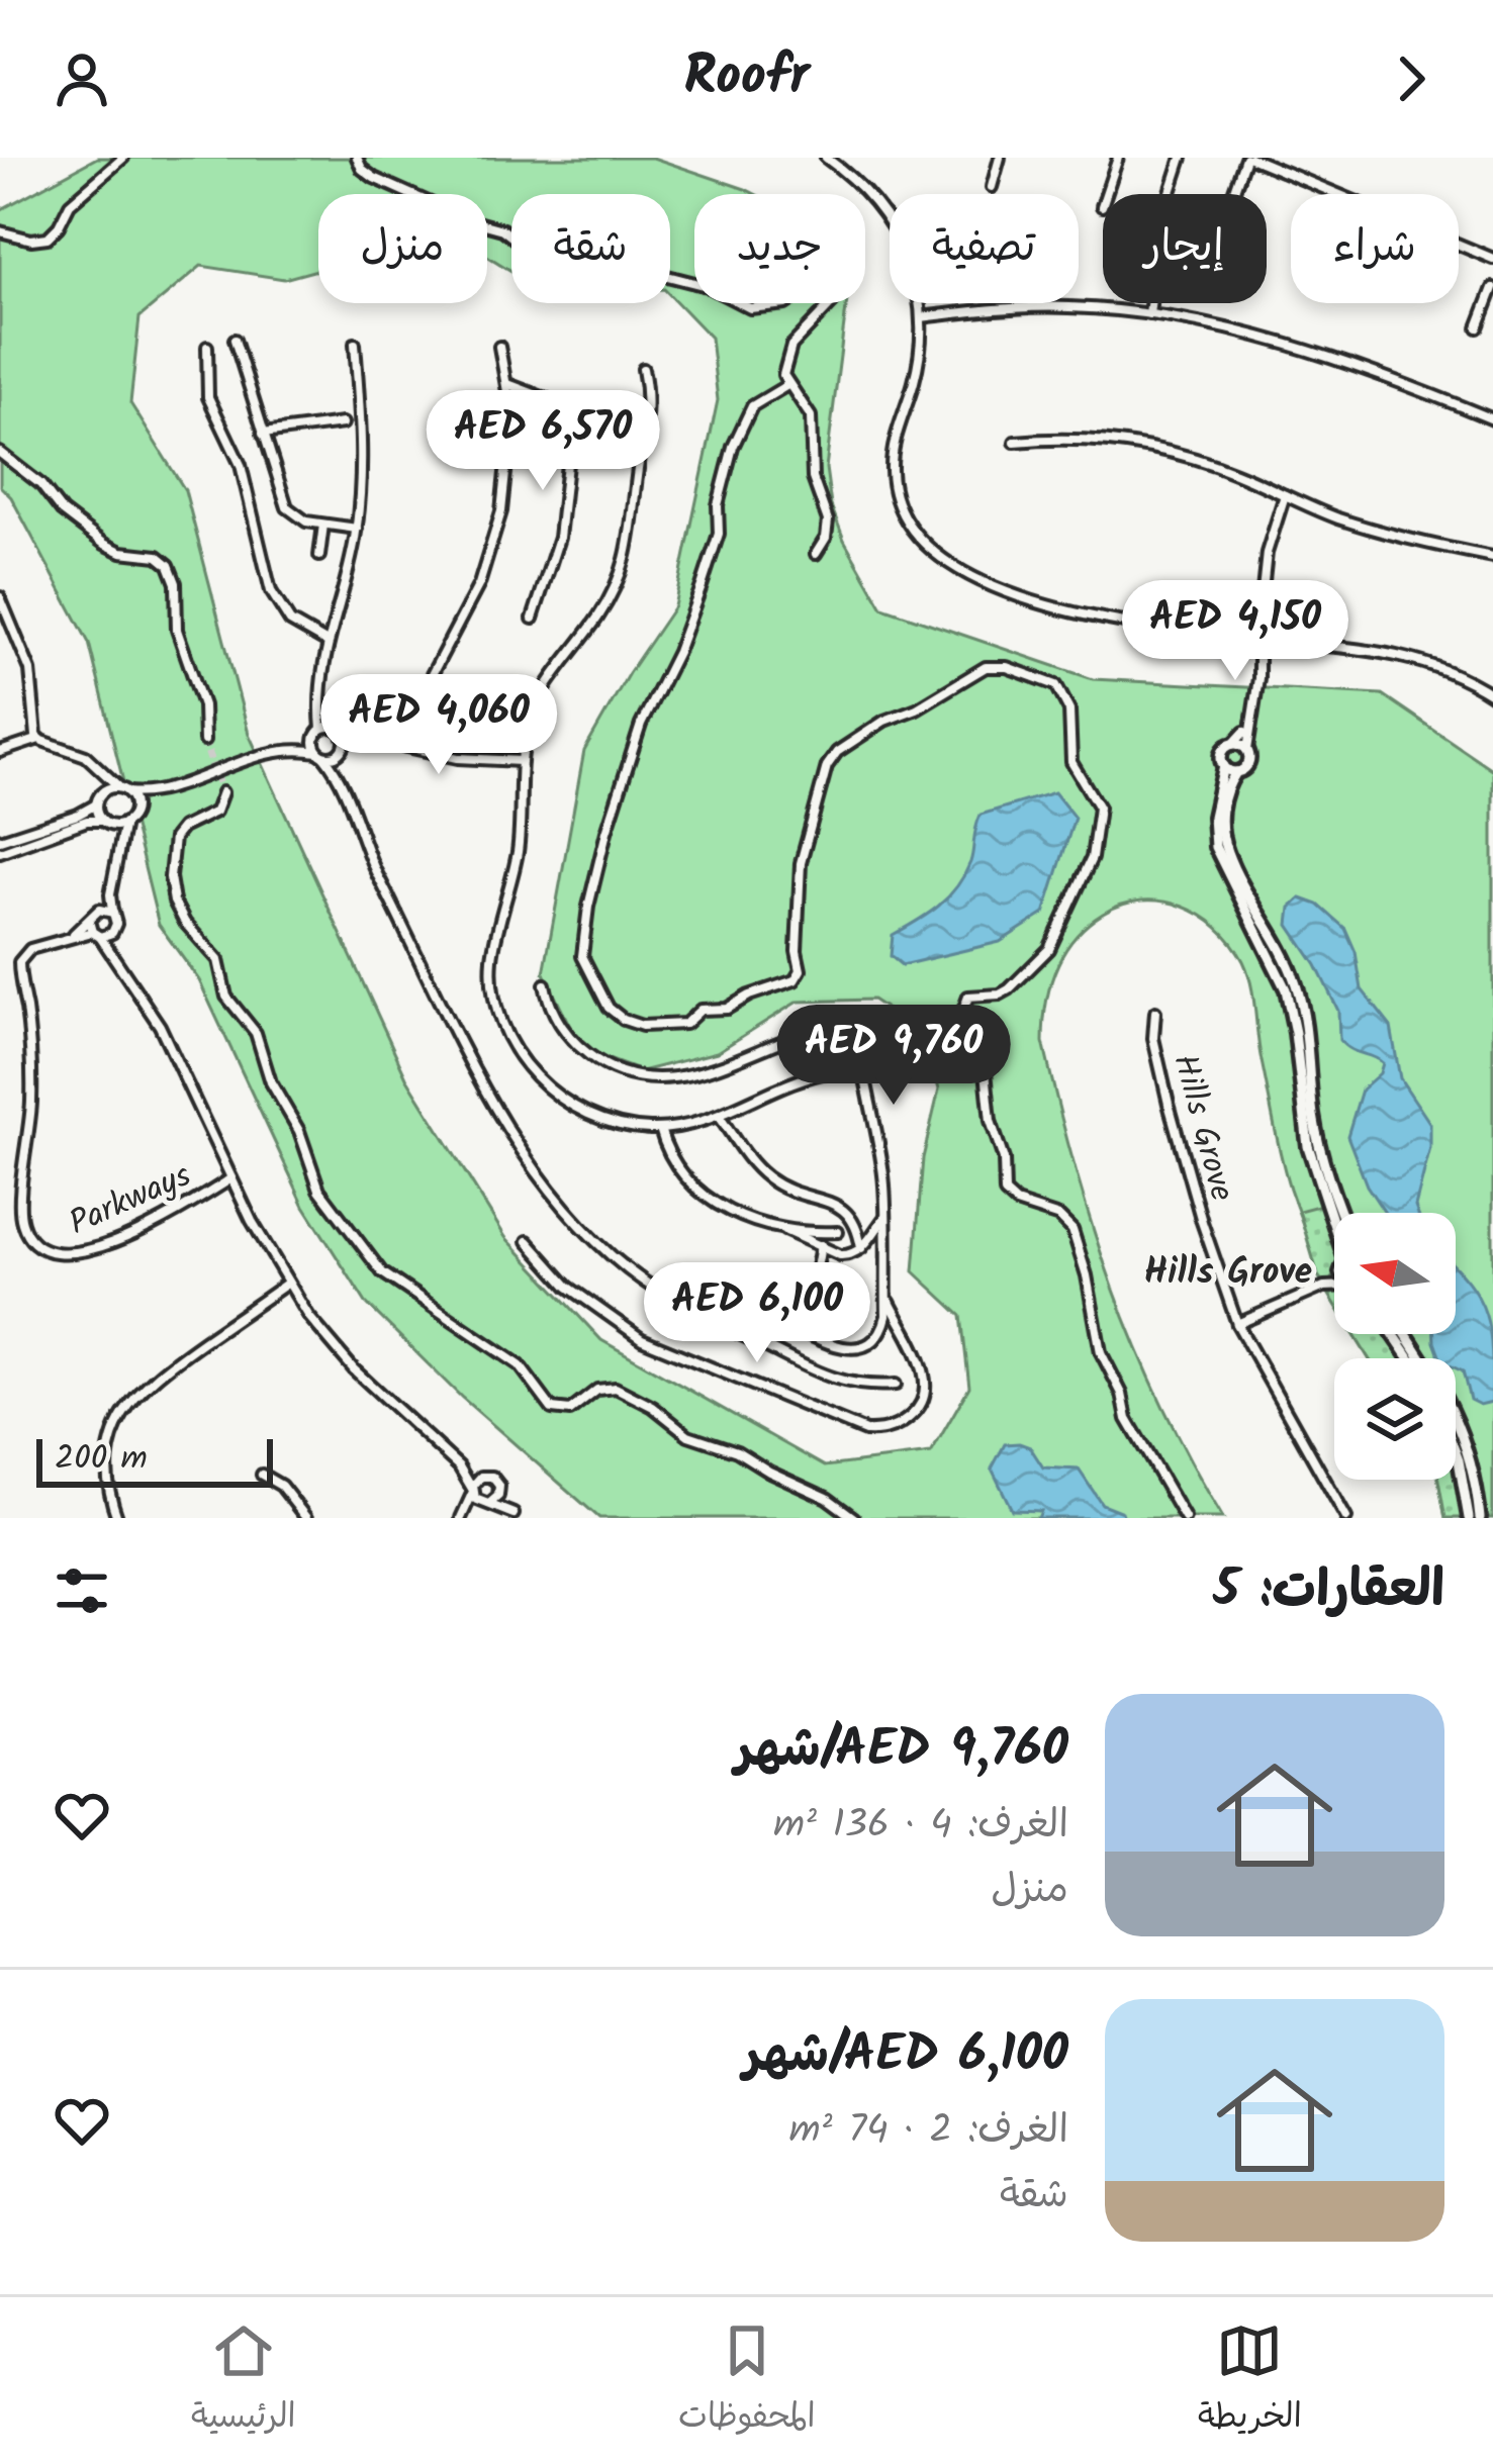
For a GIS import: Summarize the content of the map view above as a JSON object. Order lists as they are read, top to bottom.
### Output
{
  "streets": {
    "street": ["Hills Grove", "Parkways"]
  },
  "districts": ["Hills Grove"],
  "scale_bar": "200 m",
  "north": "left",
  "page": {
    "header": "Roofr",
    "chip": [
      "شراء",
      "إيجار",
      "تصفية",
      "جديد",
      "شقة",
      "منزل"
    ],
    "price": [
      "AED 6,570",
      "AED 4,150",
      "AED 4,060",
      "AED 9,760",
      "AED 6,100"
    ],
    "scale": "200 m",
    "heading": "العقارات: 5",
    "list": [
      {
        "name": "AED 9,760/شهر",
        "note": "الغرف: 4 · 136 m² · منزل"
      },
      {
        "name": "AED 6,100/شهر",
        "note": "الغرف: 2 · 74 m² · شقة"
      }
    ],
    "tabs": ["الخريطة", "المحفوظات", "الرئيسية"]
  }
}
